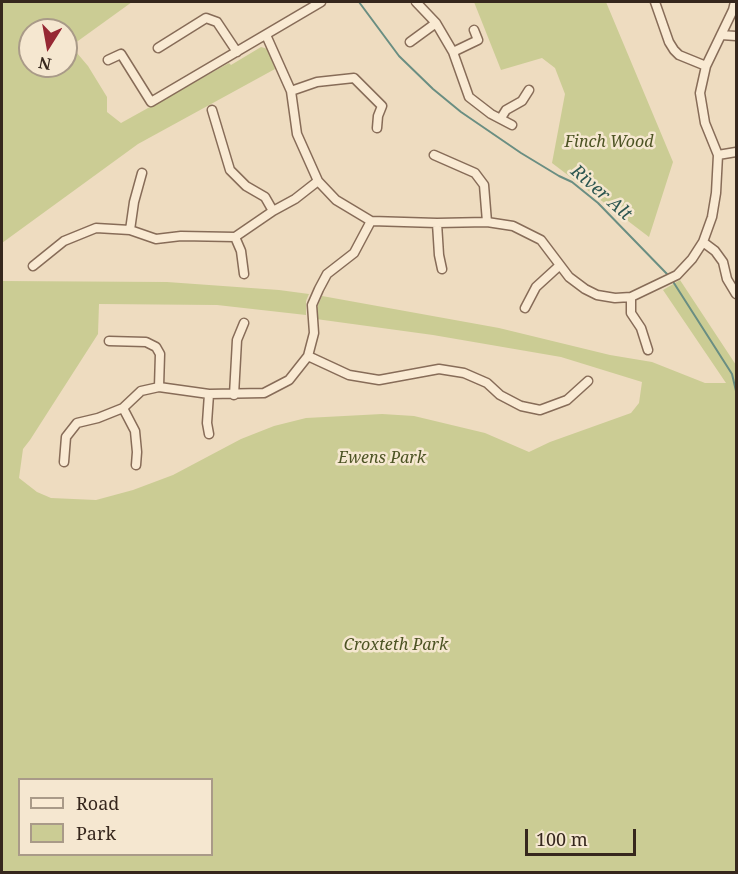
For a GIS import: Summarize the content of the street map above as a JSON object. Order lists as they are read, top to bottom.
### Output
{
  "water": ["River Alt"],
  "parks": ["Finch Wood", "Ewens Park", "Croxteth Park"],
  "legend": ["Road", "Park"],
  "scale_bar": "100 m",
  "north": "bottom"
}
